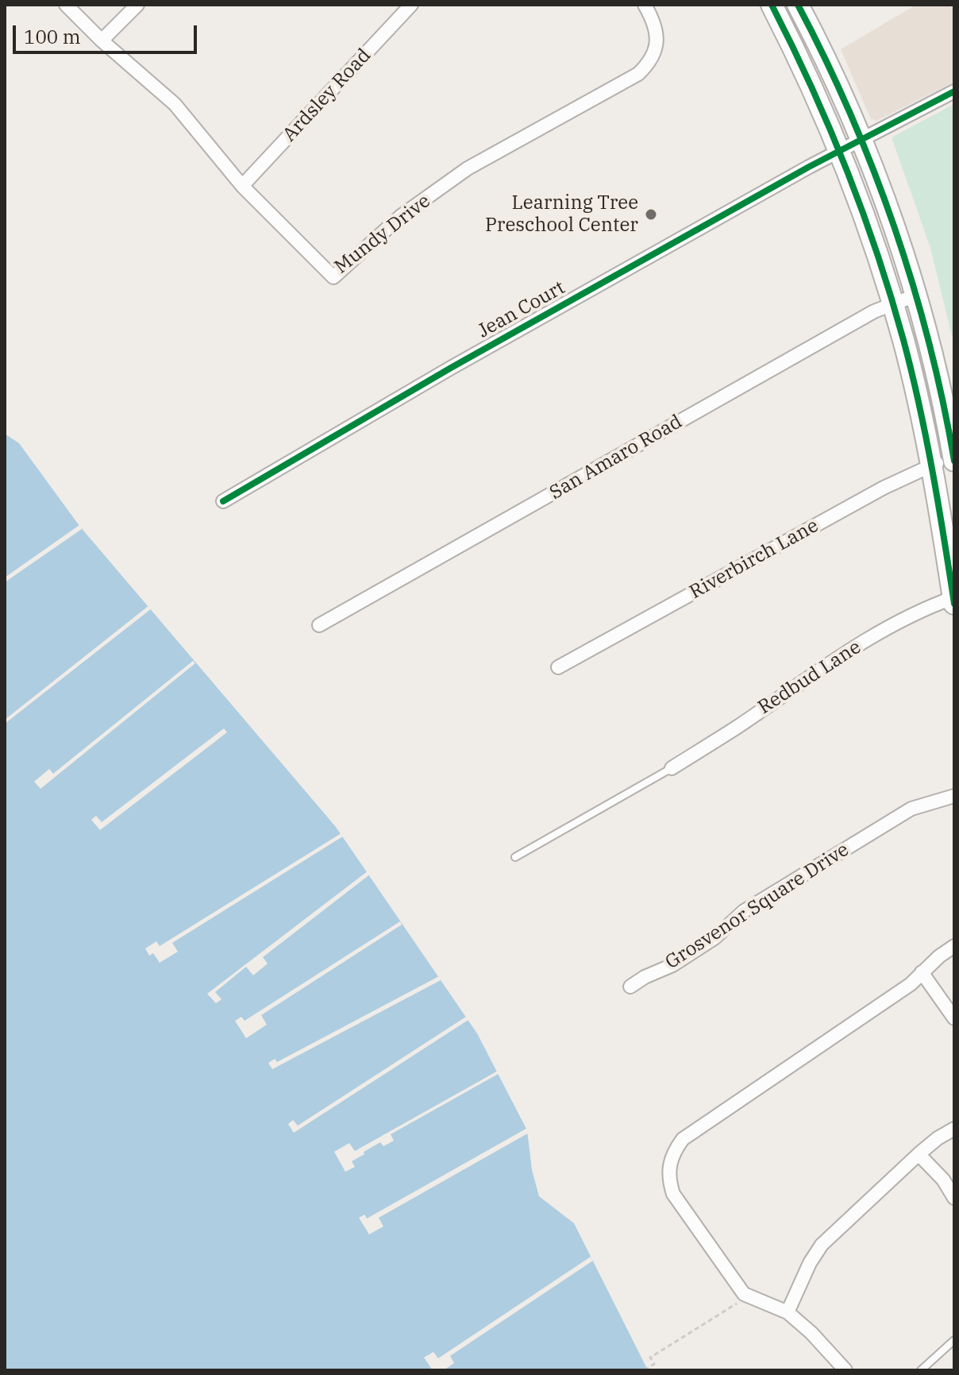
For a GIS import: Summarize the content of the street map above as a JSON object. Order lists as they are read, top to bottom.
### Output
{
  "streets": {
    "street": [
      "Ardsley Road",
      "Mundy Drive",
      "Jean Court",
      "San Amaro Road",
      "Riverbirch Lane",
      "Redbud Lane",
      "Grosvenor Square Drive"
    ]
  },
  "crossings": [
    ["Ardsley Road", "Mundy Drive"]
  ],
  "places": ["Learning Tree Preschool Center"],
  "scale_bar": "100 m"
}
